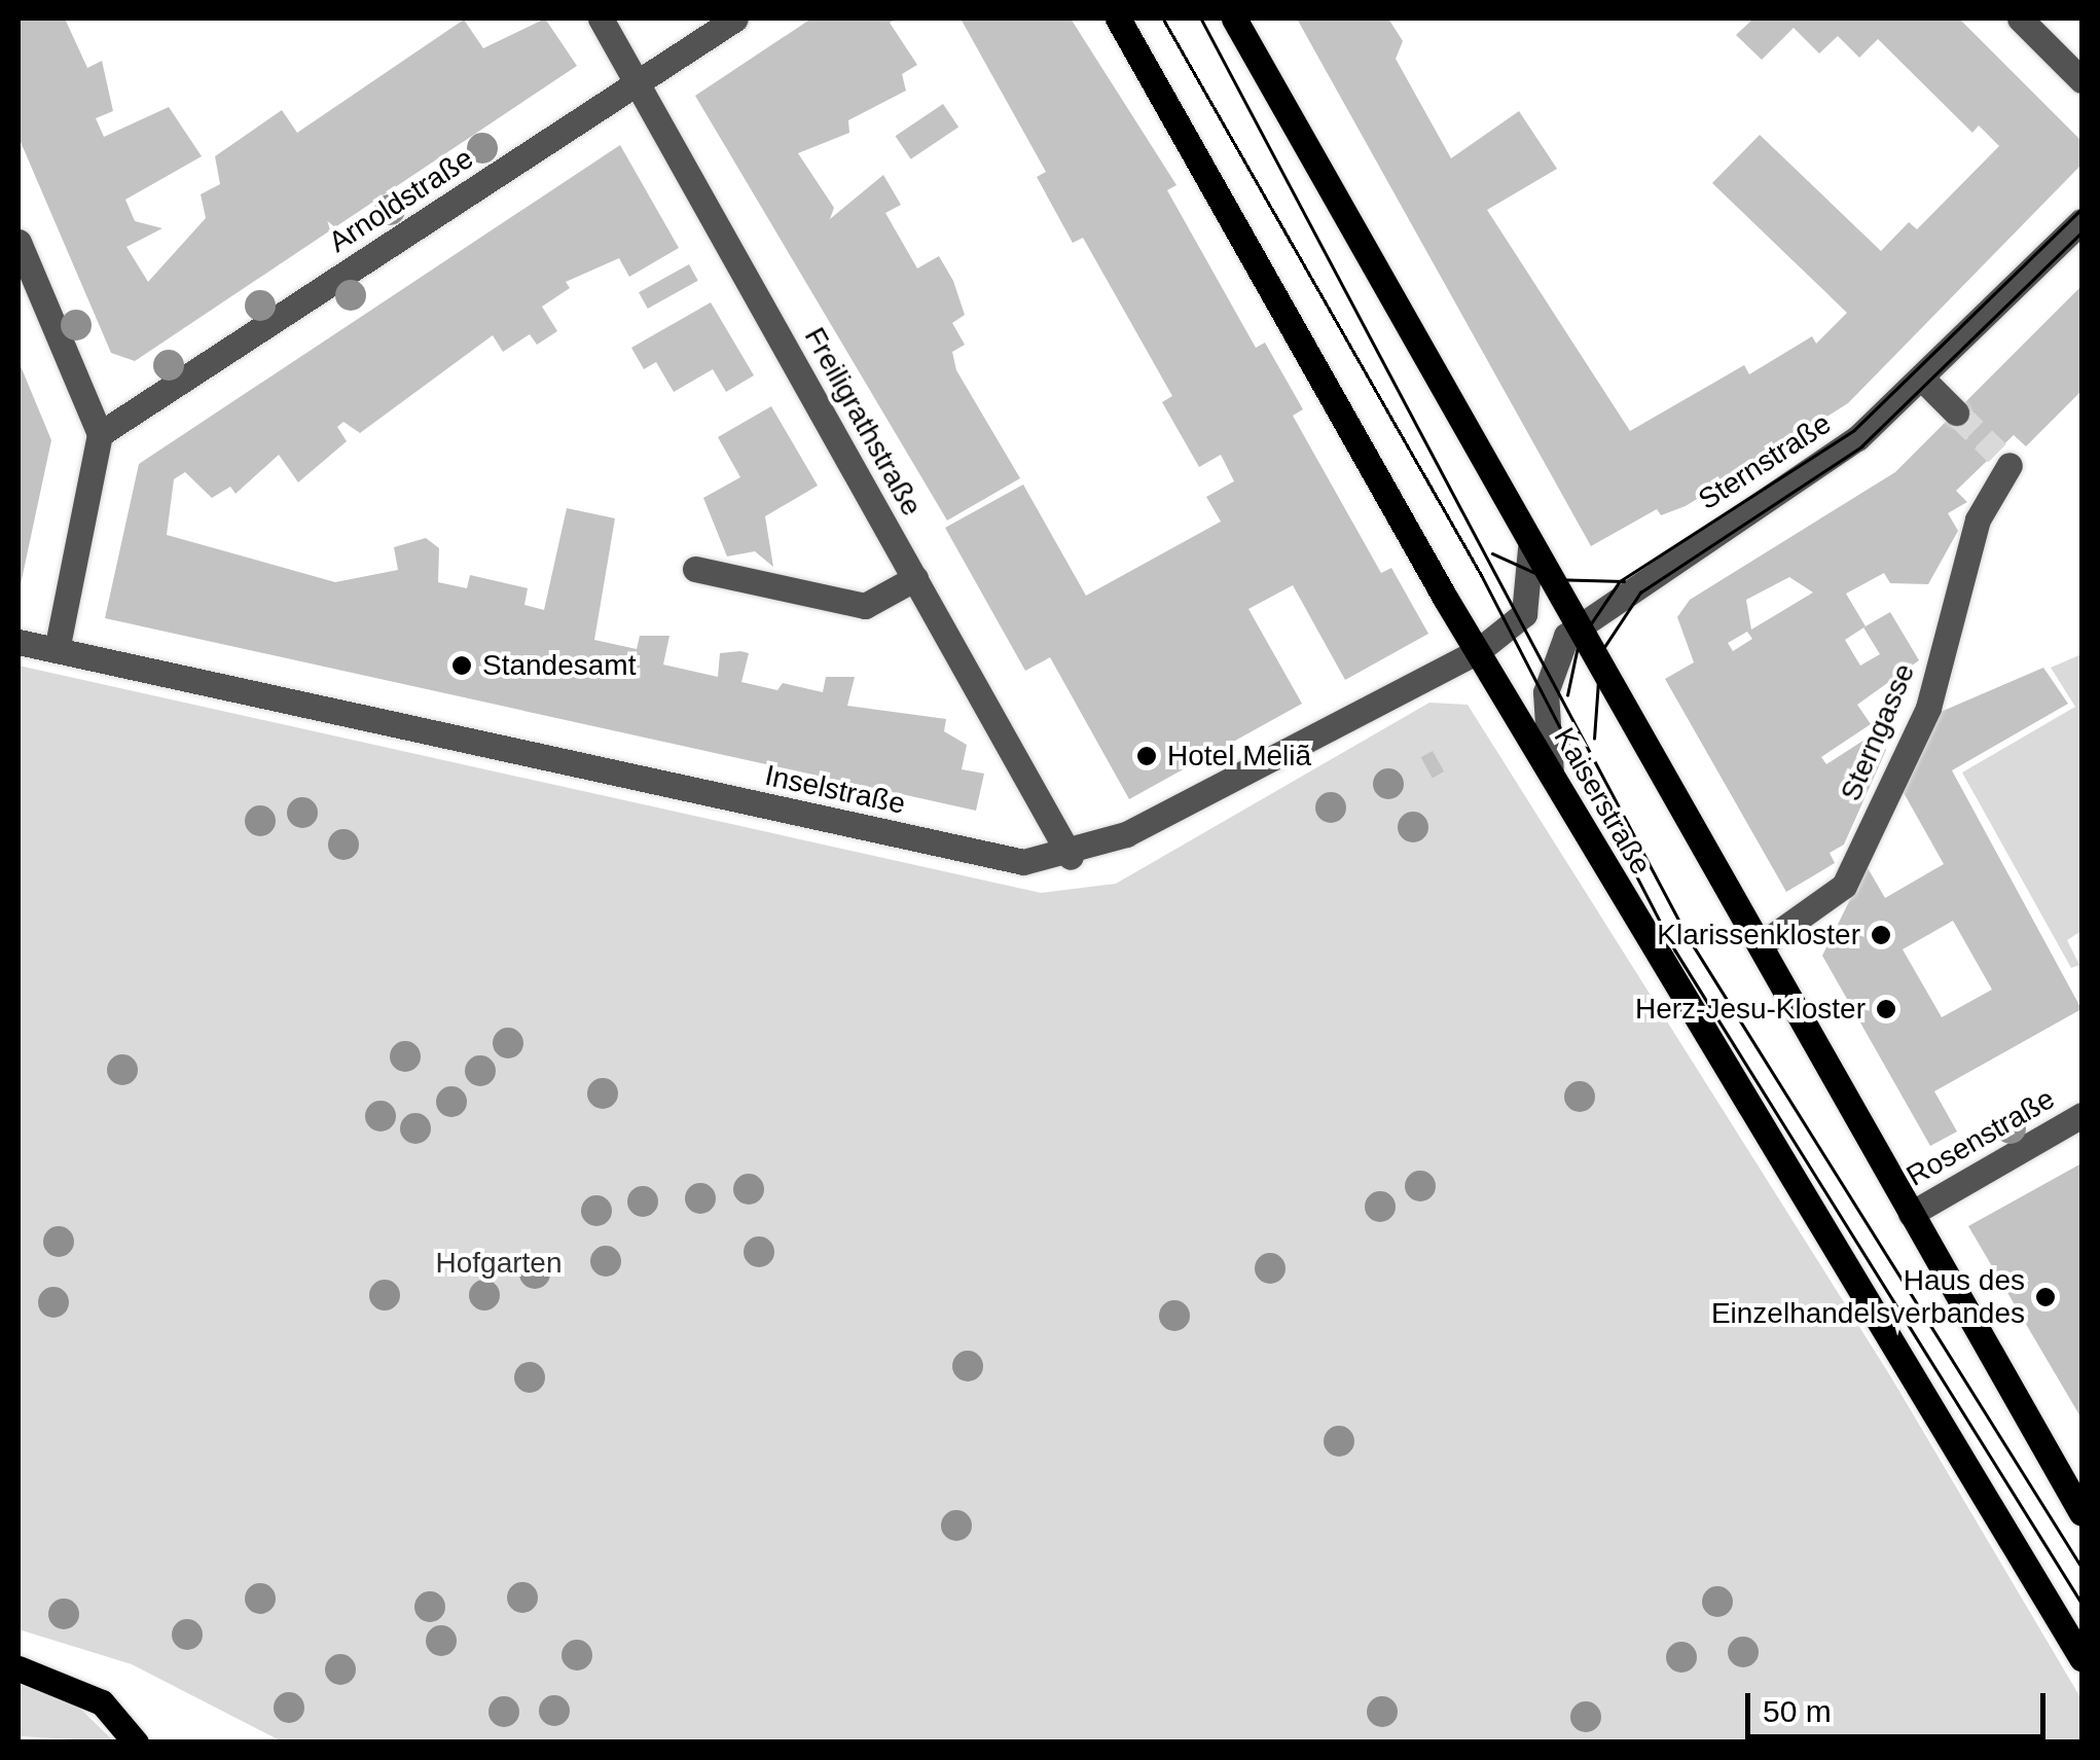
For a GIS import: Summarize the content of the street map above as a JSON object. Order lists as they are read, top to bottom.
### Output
{
  "streets": {
    "main road": ["Kaiserstraße"],
    "street": [
      "Arnoldstraße",
      "Freiligrathstraße",
      "Sternstraße",
      "Sterngasse",
      "Inselstraße",
      "Rosenstraße"
    ]
  },
  "crossings": [
    ["Arnoldstraße", "Freiligrathstraße"],
    ["Freiligrathstraße", "Inselstraße"],
    ["Inselstraße", "Kaiserstraße"]
  ],
  "parks": ["Hofgarten"],
  "places": [
    "Standesamt",
    "Hotel Meliã",
    "Klarissenkloster",
    "Herz-Jesu-Kloster",
    "Haus des Einzelhandelsverbandes"
  ],
  "scale_bar": "50 m"
}
